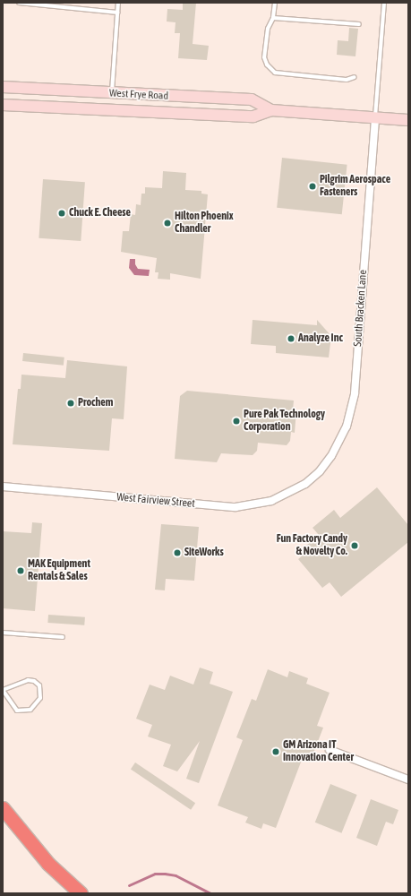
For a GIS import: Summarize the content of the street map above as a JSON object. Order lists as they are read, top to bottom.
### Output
{
  "streets": {
    "street": ["West Frye Road", "South Bracken Lane", "West Fairview Street"]
  },
  "crossings": [
    ["West Frye Road", "South Bracken Lane"],
    ["South Bracken Lane", "West Fairview Street"]
  ],
  "places": [
    "Pilgrim Aerospace Fasteners",
    "Chuck E. Cheese",
    "Hilton Phoenix Chandler",
    "Analyze Inc",
    "Prochem",
    "Pure Pak Technology Corporation",
    "Fun Factory Candy & Novelty Co.",
    "SiteWorks",
    "MAK Equipment Rentals & Sales",
    "GM Arizona IT Innovation Center"
  ]
}
